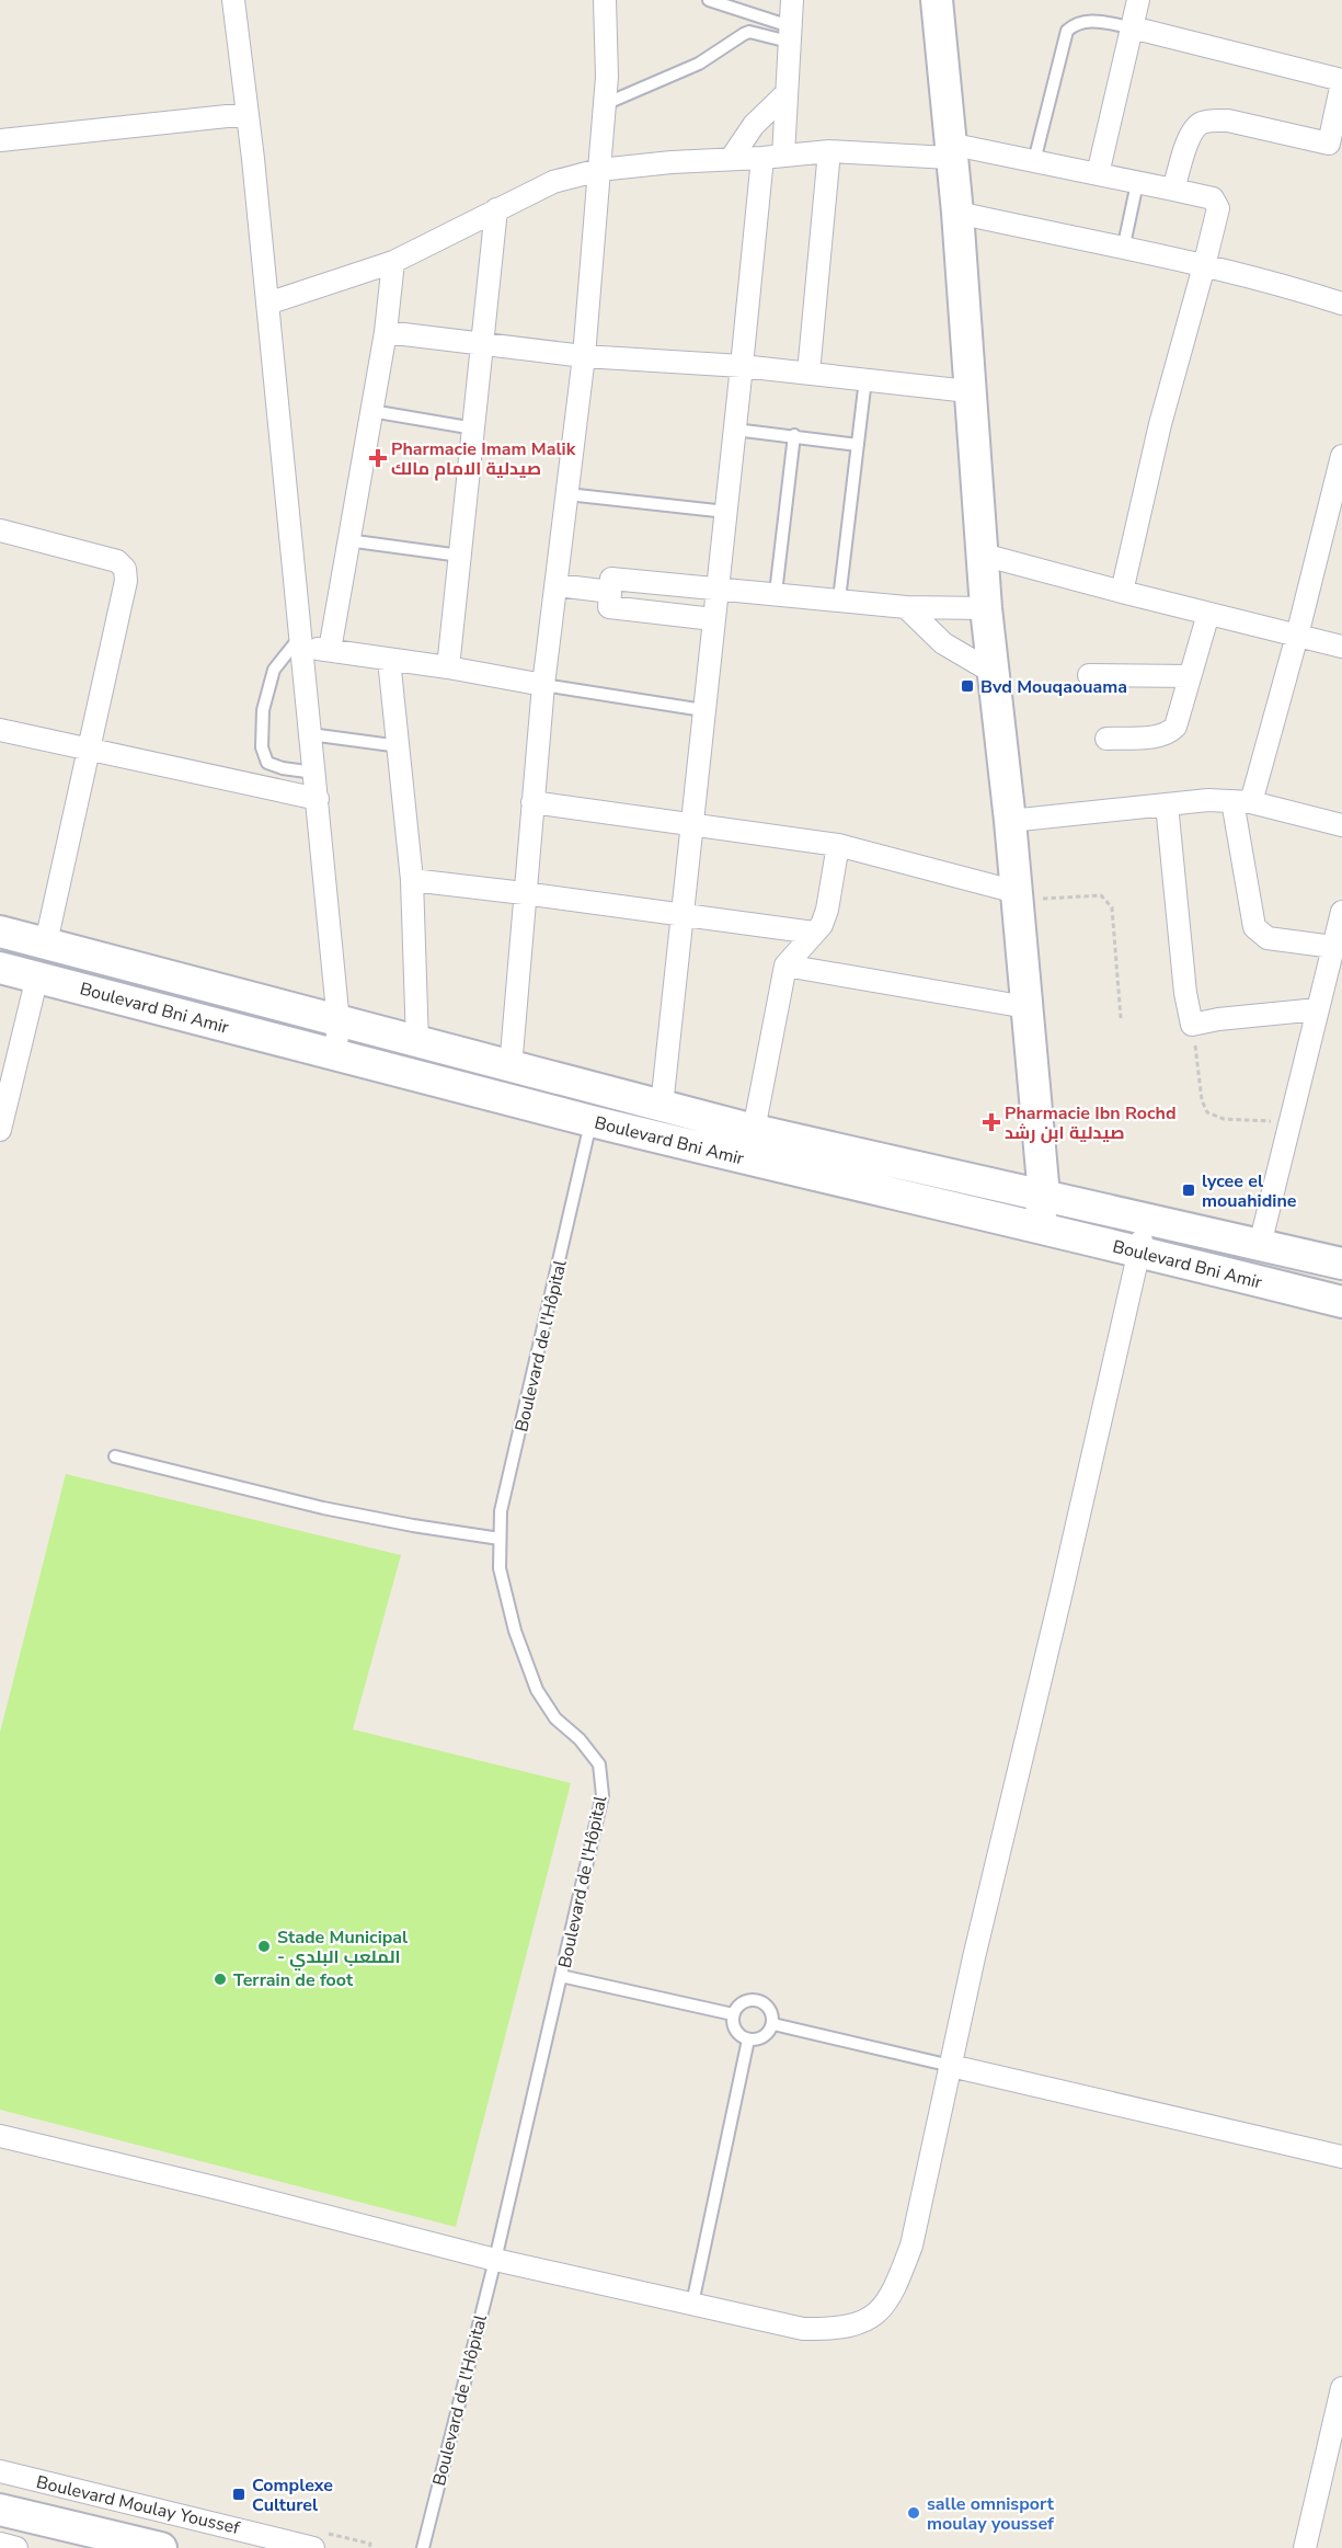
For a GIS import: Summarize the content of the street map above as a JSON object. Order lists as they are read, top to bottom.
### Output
{
  "streets": {
    "main road": ["Boulevard Bni Amir", "Boulevard Moulay Youssef"],
    "lane": ["Boulevard de l'Hôpital"]
  },
  "crossings": [
    ["Boulevard Bni Amir", "Boulevard de l'Hôpital"]
  ],
  "places": {
    "health": ["Pharmacie Imam Malik صيدلية الامام مالك", "Pharmacie Ibn Rochd صيدلية ابن رشد"],
    "transit": ["Bvd Mouqaouama", "lycee el mouahidine", "Complexe Culturel"],
    "other": ["Stade Municipal - الملعب البلدي", "Terrain de foot", "salle omnisport moulay youssef"]
  }
}
